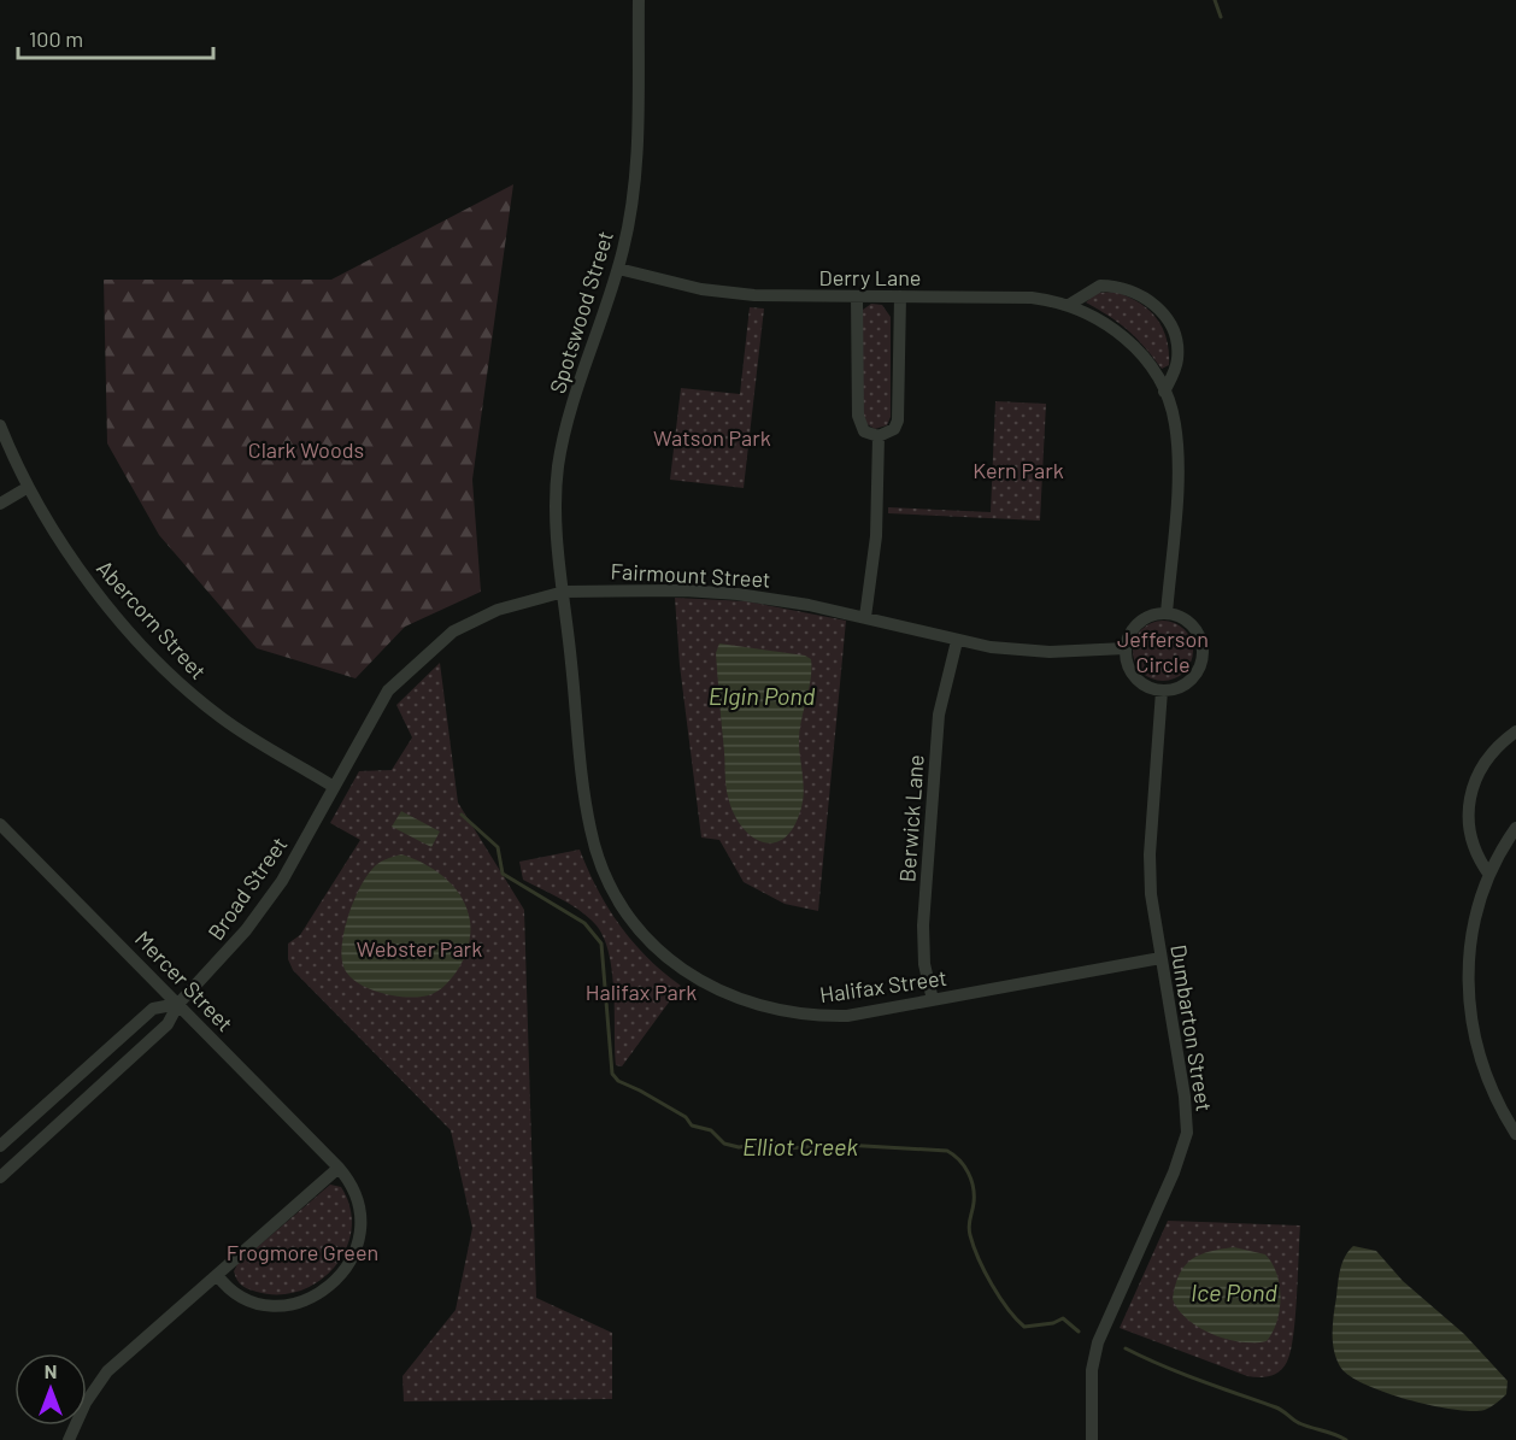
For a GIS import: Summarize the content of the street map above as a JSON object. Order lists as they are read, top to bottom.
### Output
{
  "streets": {
    "street": [
      "Derry Lane",
      "Spotswood Street",
      "Fairmount Street",
      "Abercorn Street",
      "Berwick Lane",
      "Broad Street",
      "Mercer Street",
      "Halifax Street",
      "Dumbarton Street"
    ]
  },
  "crossings": [
    ["Derry Lane", "Spotswood Street"],
    ["Spotswood Street", "Fairmount Street"],
    ["Spotswood Street", "Halifax Street"],
    ["Fairmount Street", "Abercorn Street"],
    ["Fairmount Street", "Berwick Lane"],
    ["Fairmount Street", "Broad Street"],
    ["Fairmount Street", "Halifax Street"],
    ["Fairmount Street", "Dumbarton Street"],
    ["Abercorn Street", "Broad Street"],
    ["Berwick Lane", "Halifax Street"],
    ["Broad Street", "Mercer Street"],
    ["Halifax Street", "Dumbarton Street"]
  ],
  "water": ["Elgin Pond", "Elliot Creek", "Ice Pond"],
  "parks": [
    "Watson Park",
    "Clark Woods",
    "Kern Park",
    "Jefferson Circle",
    "Webster Park",
    "Halifax Park",
    "Frogmore Green"
  ],
  "scale_bar": "100 m",
  "north": "top"
}
